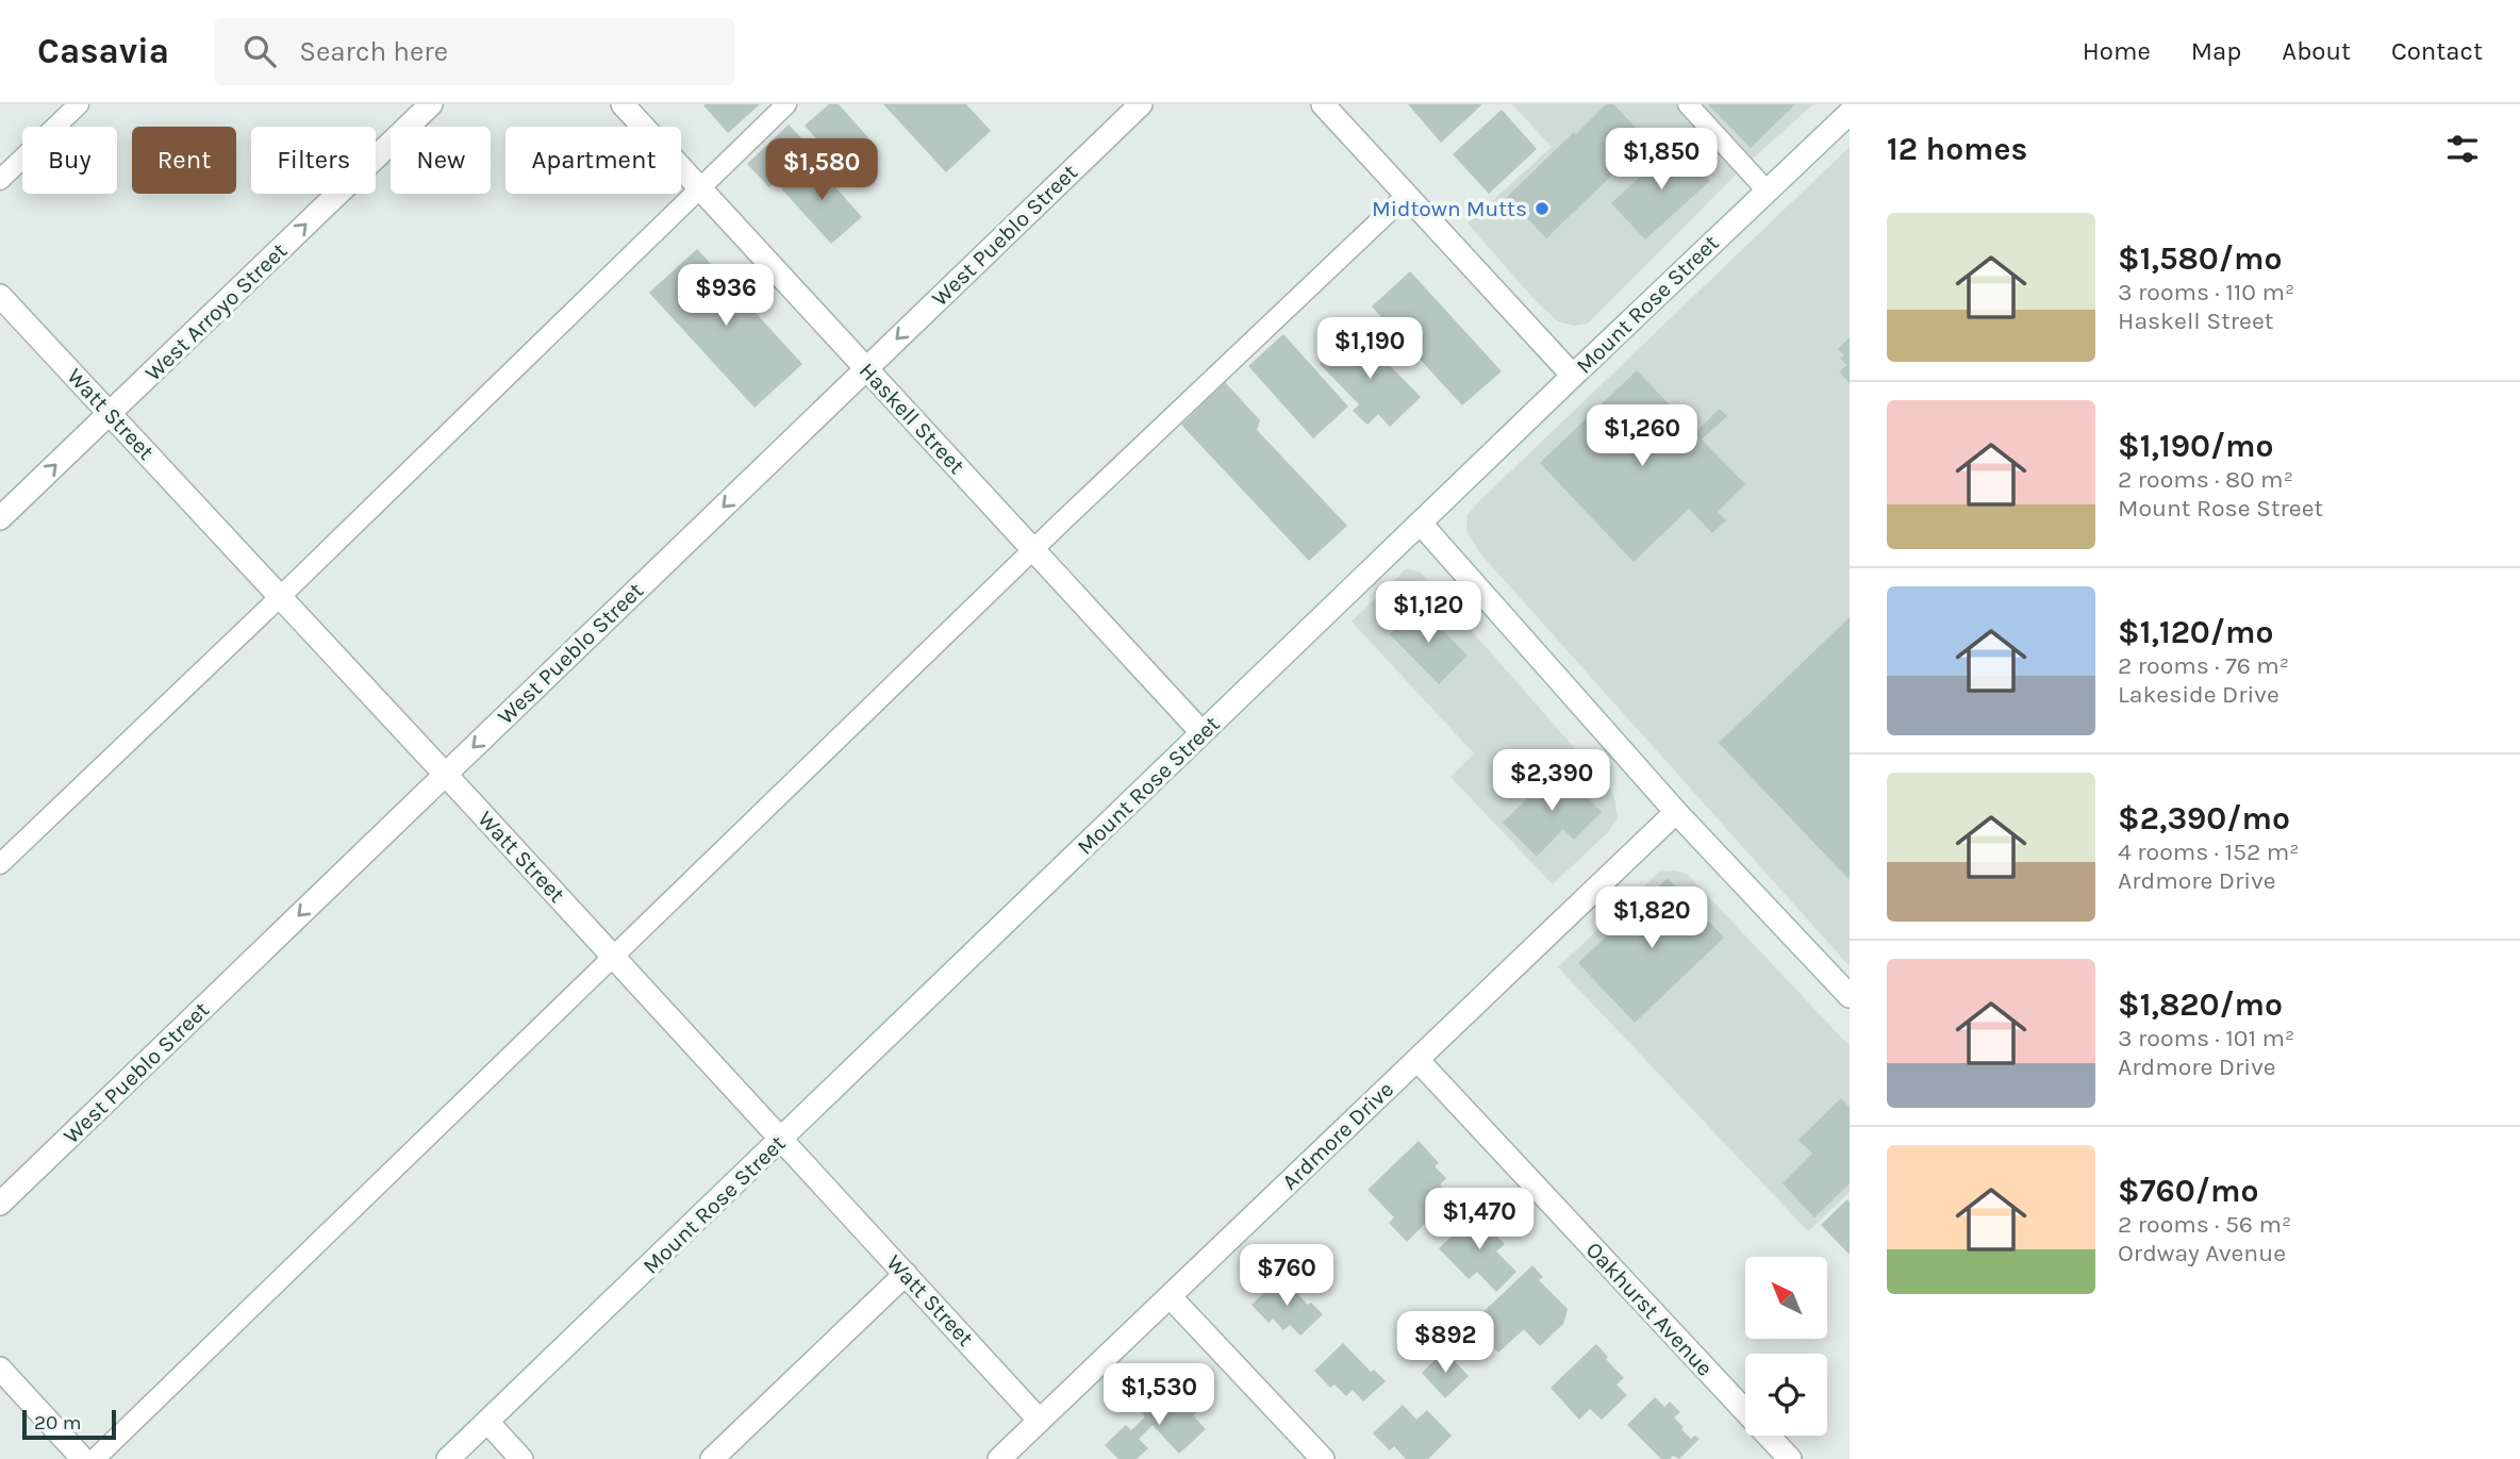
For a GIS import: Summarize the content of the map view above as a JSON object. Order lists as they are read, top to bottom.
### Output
{
  "streets": {
    "street": [
      "West Pueblo Street",
      "Mount Rose Street",
      "West Arroyo Street",
      "Watt Street",
      "Haskell Street",
      "Ardmore Drive",
      "Oakhurst Avenue"
    ]
  },
  "crossings": [
    ["West Pueblo Street", "Watt Street"],
    ["West Pueblo Street", "Haskell Street"],
    ["Mount Rose Street", "Watt Street"],
    ["Mount Rose Street", "Haskell Street"],
    ["West Arroyo Street", "Watt Street"],
    ["Watt Street", "Ardmore Drive"],
    ["Ardmore Drive", "Oakhurst Avenue"]
  ],
  "one_way": ["West Pueblo Street", "West Arroyo Street"],
  "places": ["Midtown Mutts"],
  "scale_bar": "20 m",
  "north": "top left",
  "page": {
    "header": "Casavia",
    "search": "Search here",
    "nav": [
      "Home",
      "Map",
      "About",
      "Contact"
    ],
    "heading": "12 homes",
    "chip": [
      "Buy",
      "Rent",
      "Filters",
      "New",
      "Apartment"
    ],
    "price": [
      "$1,850",
      "$1,580",
      "$936",
      "$1,190",
      "$1,260",
      "$1,120",
      "$2,390",
      "$1,820",
      "$1,470",
      "$760",
      "$892",
      "$1,530"
    ],
    "list": [
      {
        "name": "$1,580/mo",
        "note": "3 rooms · 110 m² · Haskell Street"
      },
      {
        "name": "$1,190/mo",
        "note": "2 rooms · 80 m² · Mount Rose Street"
      },
      {
        "name": "$1,120/mo",
        "note": "2 rooms · 76 m² · Lakeside Drive"
      },
      {
        "name": "$2,390/mo",
        "note": "4 rooms · 152 m² · Ardmore Drive"
      },
      {
        "name": "$1,820/mo",
        "note": "3 rooms · 101 m² · Ardmore Drive"
      },
      {
        "name": "$760/mo",
        "note": "2 rooms · 56 m² · Ordway Avenue"
      }
    ],
    "scale": "20 m"
  }
}
